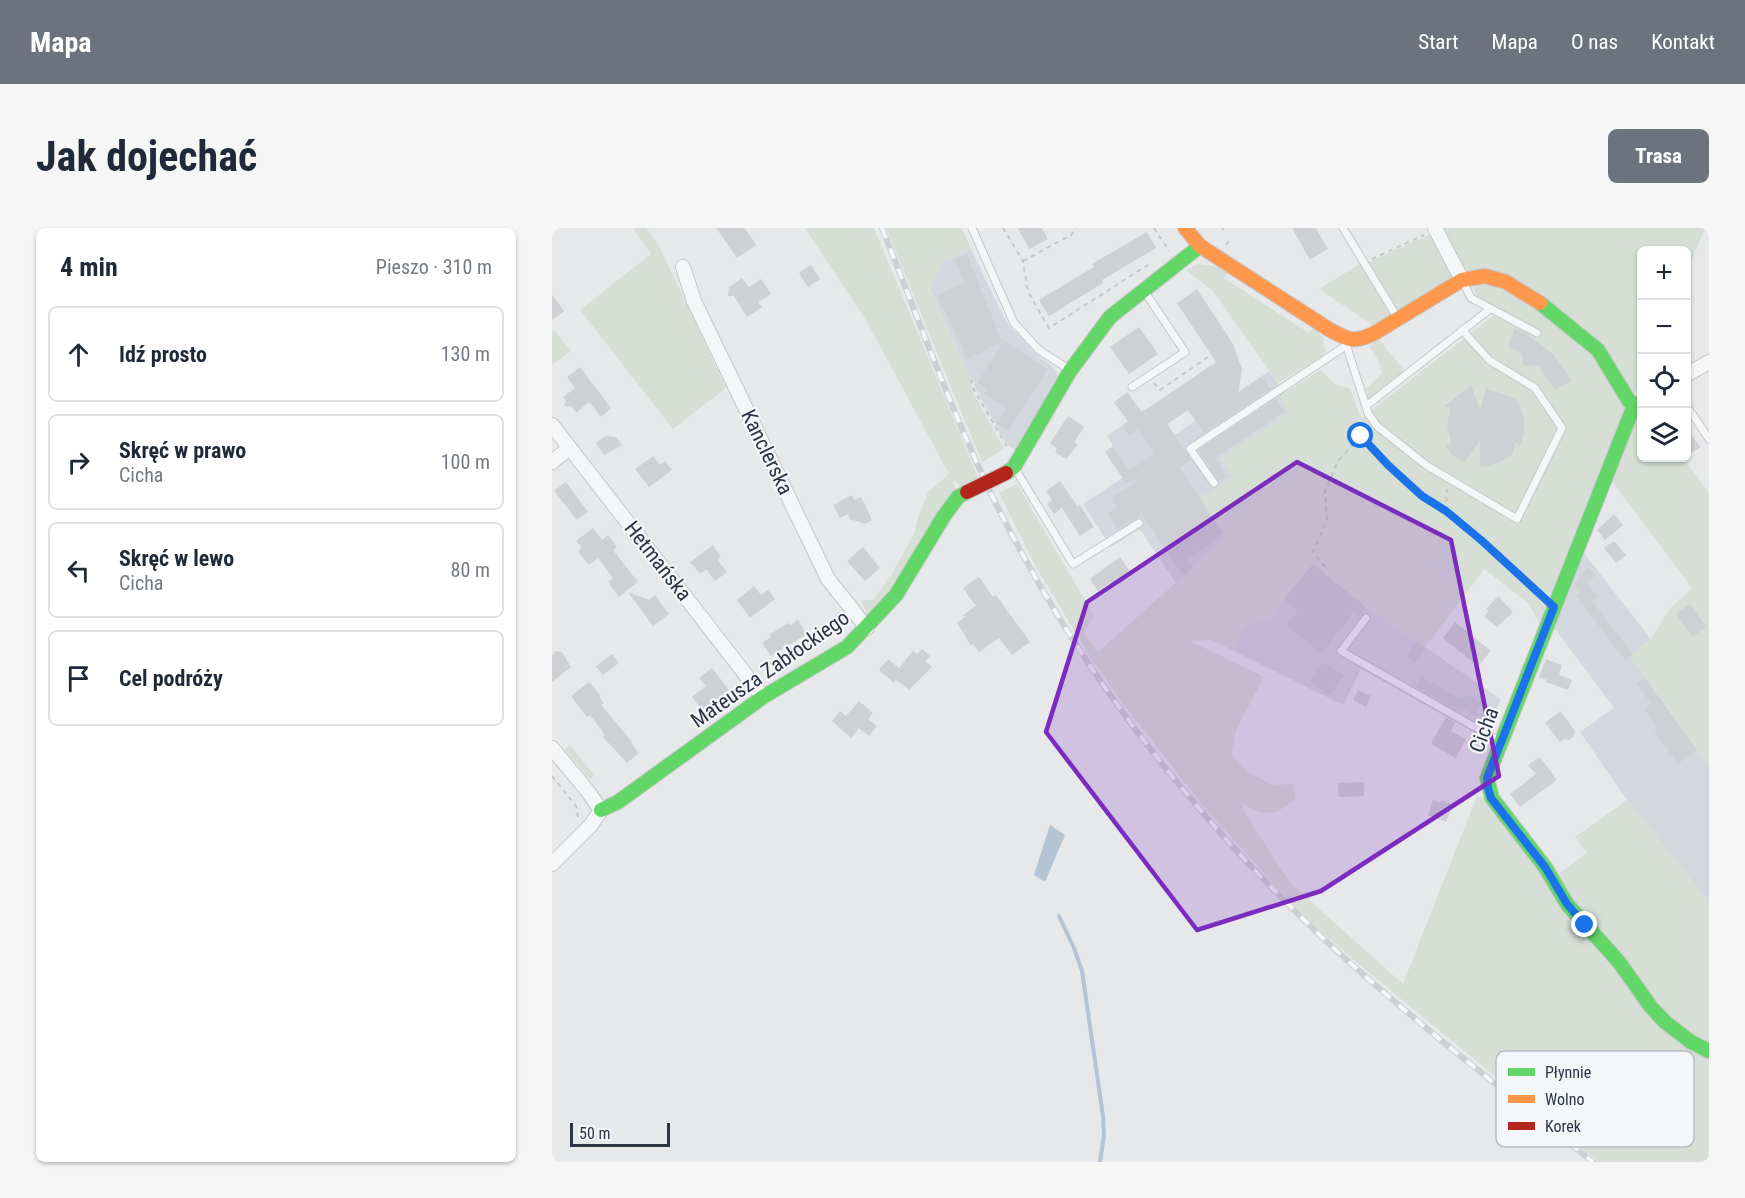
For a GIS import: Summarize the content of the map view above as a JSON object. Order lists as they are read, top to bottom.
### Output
{
  "streets": {
    "street": [
      "Kanclerska",
      "Hetmańska",
      "Mateusza Zabłockiego",
      "Cicha"
    ]
  },
  "crossings": [
    ["Kanclerska", "Mateusza Zabłockiego"],
    ["Hetmańska", "Mateusza Zabłockiego"]
  ],
  "legend": ["Płynnie", "Wolno", "Korek"],
  "scale_bar": "50 m",
  "page": {
    "header": "Mapa",
    "nav": [
      "Start",
      "Mapa",
      "O nas",
      "Kontakt"
    ],
    "buttons": "Trasa",
    "title": "Jak dojechać",
    "heading": ["4 min", "Pieszo · 310 m"],
    "map_buttons": ["+", "−"],
    "list": [
      ["Idź prosto", "130 m"],
      ["Skręć w prawo", "Cicha", "100 m"],
      ["Skręć w lewo", "Cicha", "80 m"],
      "Cel podróży"
    ],
    "scale": "50 m"
  }
}
